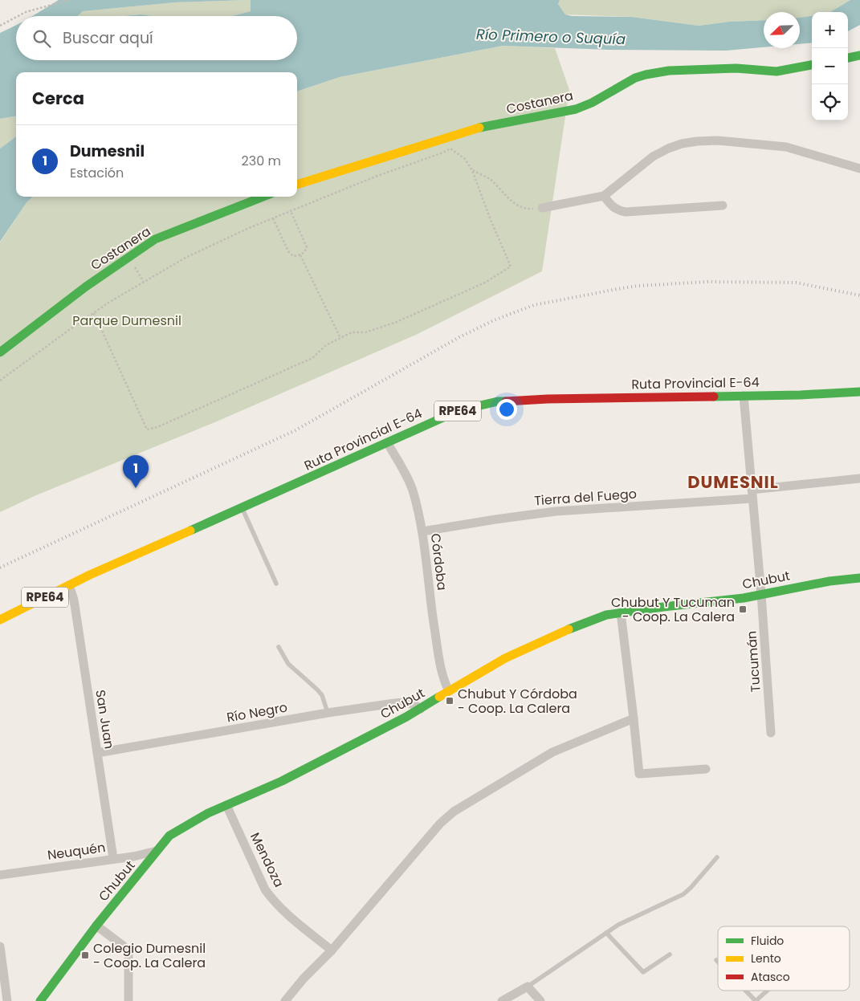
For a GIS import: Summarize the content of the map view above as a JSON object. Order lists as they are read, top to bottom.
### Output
{
  "streets": {
    "street": [
      "Costanera",
      "Ruta Provincial E-64",
      "RPE64",
      "Tierra del Fuego",
      "Córdoba",
      "Chubut",
      "Tucumán",
      "Río Negro",
      "San Juan",
      "Neuquén",
      "Mendoza"
    ]
  },
  "crossings": [
    ["Ruta Provincial E-64", "Córdoba"],
    ["Ruta Provincial E-64", "Tucumán"],
    ["Ruta Provincial E-64", "San Juan"],
    ["Tierra del Fuego", "Córdoba"],
    ["Tierra del Fuego", "Tucumán"],
    ["Córdoba", "Chubut"],
    ["Chubut", "Tucumán"],
    ["Chubut", "Río Negro"],
    ["Chubut", "Neuquén"],
    ["Chubut", "Mendoza"],
    ["Río Negro", "San Juan"],
    ["San Juan", "Neuquén"]
  ],
  "districts": ["DUMESNIL"],
  "water": ["Río Primero o Suquía"],
  "parks": ["Parque Dumesnil"],
  "places": {
    "transit": ["Chubut Y Tucuman - Coop. La Calera", "Chubut Y Córdoba - Coop. La Calera", "Colegio Dumesnil - Coop. La Calera"]
  },
  "legend": ["Fluido", "Lento", "Atasco"],
  "north": "bottom left",
  "page": {
    "map_buttons": ["+", "−"],
    "search": "Buscar aquí",
    "heading": "Cerca",
    "list": [
      {
        "mark": "1",
        "name": "Dumesnil",
        "note": "Estación",
        "value": "230 m"
      }
    ],
    "pins": "1"
  }
}
